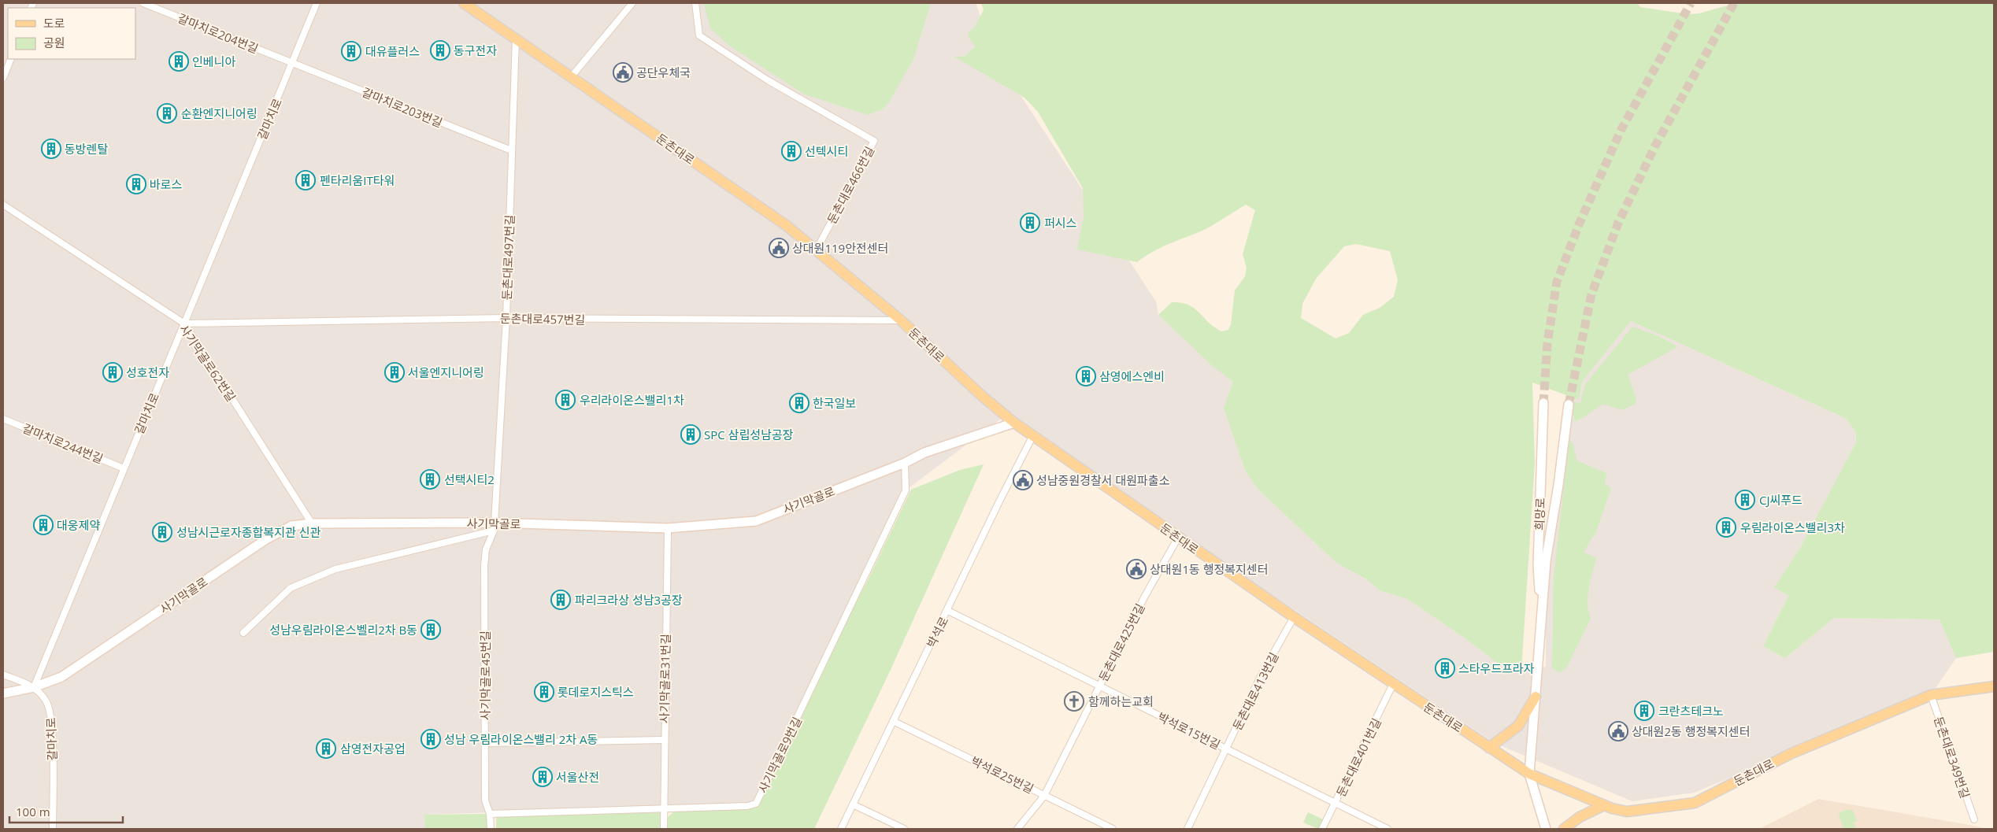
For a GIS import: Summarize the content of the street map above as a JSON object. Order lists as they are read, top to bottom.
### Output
{
  "streets": {
    "main road": ["둔촌대로"],
    "street": [
      "갈마치로204번길",
      "갈마치로203번길",
      "갈마치로",
      "둔촌대로466번길",
      "둔촌대로497번길",
      "둔촌대로457번길",
      "사기막골로62번길",
      "갈마치로244번길",
      "사기막골로",
      "희망로",
      "박석로",
      "둔촌대로425번길",
      "사기막골로45번길",
      "사기막골로31번길",
      "둔촌대로413번길",
      "박석로15번길",
      "사기막골로9번길",
      "둔촌대로401번길",
      "둔촌대로349번길",
      "박석로25번길"
    ]
  },
  "crossings": [
    ["갈마치로204번길", "갈마치로203번길"],
    ["갈마치로204번길", "갈마치로"],
    ["갈마치로203번길", "갈마치로"],
    ["갈마치로203번길", "둔촌대로497번길"],
    ["갈마치로", "둔촌대로457번길"],
    ["갈마치로", "사기막골로62번길"],
    ["갈마치로", "갈마치로244번길"],
    ["갈마치로", "사기막골로"],
    ["둔촌대로", "둔촌대로466번길"],
    ["둔촌대로", "둔촌대로497번길"],
    ["둔촌대로", "둔촌대로457번길"],
    ["둔촌대로", "사기막골로"],
    ["둔촌대로", "희망로"],
    ["둔촌대로", "박석로"],
    ["둔촌대로", "둔촌대로425번길"],
    ["둔촌대로", "둔촌대로413번길"],
    ["둔촌대로", "둔촌대로401번길"],
    ["둔촌대로", "둔촌대로349번길"],
    ["둔촌대로497번길", "둔촌대로457번길"],
    ["둔촌대로497번길", "사기막골로"],
    ["둔촌대로497번길", "사기막골로45번길"],
    ["둔촌대로457번길", "사기막골로62번길"],
    ["사기막골로62번길", "사기막골로"],
    ["사기막골로", "사기막골로45번길"],
    ["사기막골로", "사기막골로31번길"],
    ["사기막골로", "사기막골로9번길"],
    ["박석로", "박석로15번길"],
    ["박석로", "박석로25번길"],
    ["둔촌대로425번길", "박석로15번길"],
    ["둔촌대로425번길", "박석로25번길"],
    ["사기막골로45번길", "사기막골로9번길"],
    ["사기막골로31번길", "사기막골로9번길"],
    ["둔촌대로413번길", "박석로15번길"],
    ["박석로15번길", "둔촌대로401번길"]
  ],
  "places": {
    "building": [
      "동구전자",
      "대유플러스",
      "인베니아",
      "순환엔지니어링",
      "동방렌탈",
      "선텍시티",
      "펜타리움IT타워",
      "바로스",
      "퍼시스",
      "성호전자",
      "서울엔지니어링",
      "삼영에스엔비",
      "우리라이온스밸리1차",
      "한국일보",
      "SPC 삼립성남공장",
      "선택시티2",
      "CJ씨푸드",
      "대웅제약",
      "우림라이온스밸리3차",
      "성남시근로자종합복지관 신관",
      "파리크라상 성남3공장",
      "성남우림라이온스벨리2차 B동",
      "스타우드프라자",
      "롯데로지스틱스",
      "크란츠테크노",
      "성남 우림라이온스밸리 2차 A동",
      "삼영전자공업",
      "서울산전"
    ],
    "public building": [
      "공단우체국",
      "상대원119안전센터",
      "성남중원경찰서 대원파출소",
      "상대원1동 행정복지센터",
      "상대원2동 행정복지센터"
    ],
    "church": ["함께하는교회"]
  },
  "legend": ["도로", "공원"],
  "scale_bar": "100 m"
}
